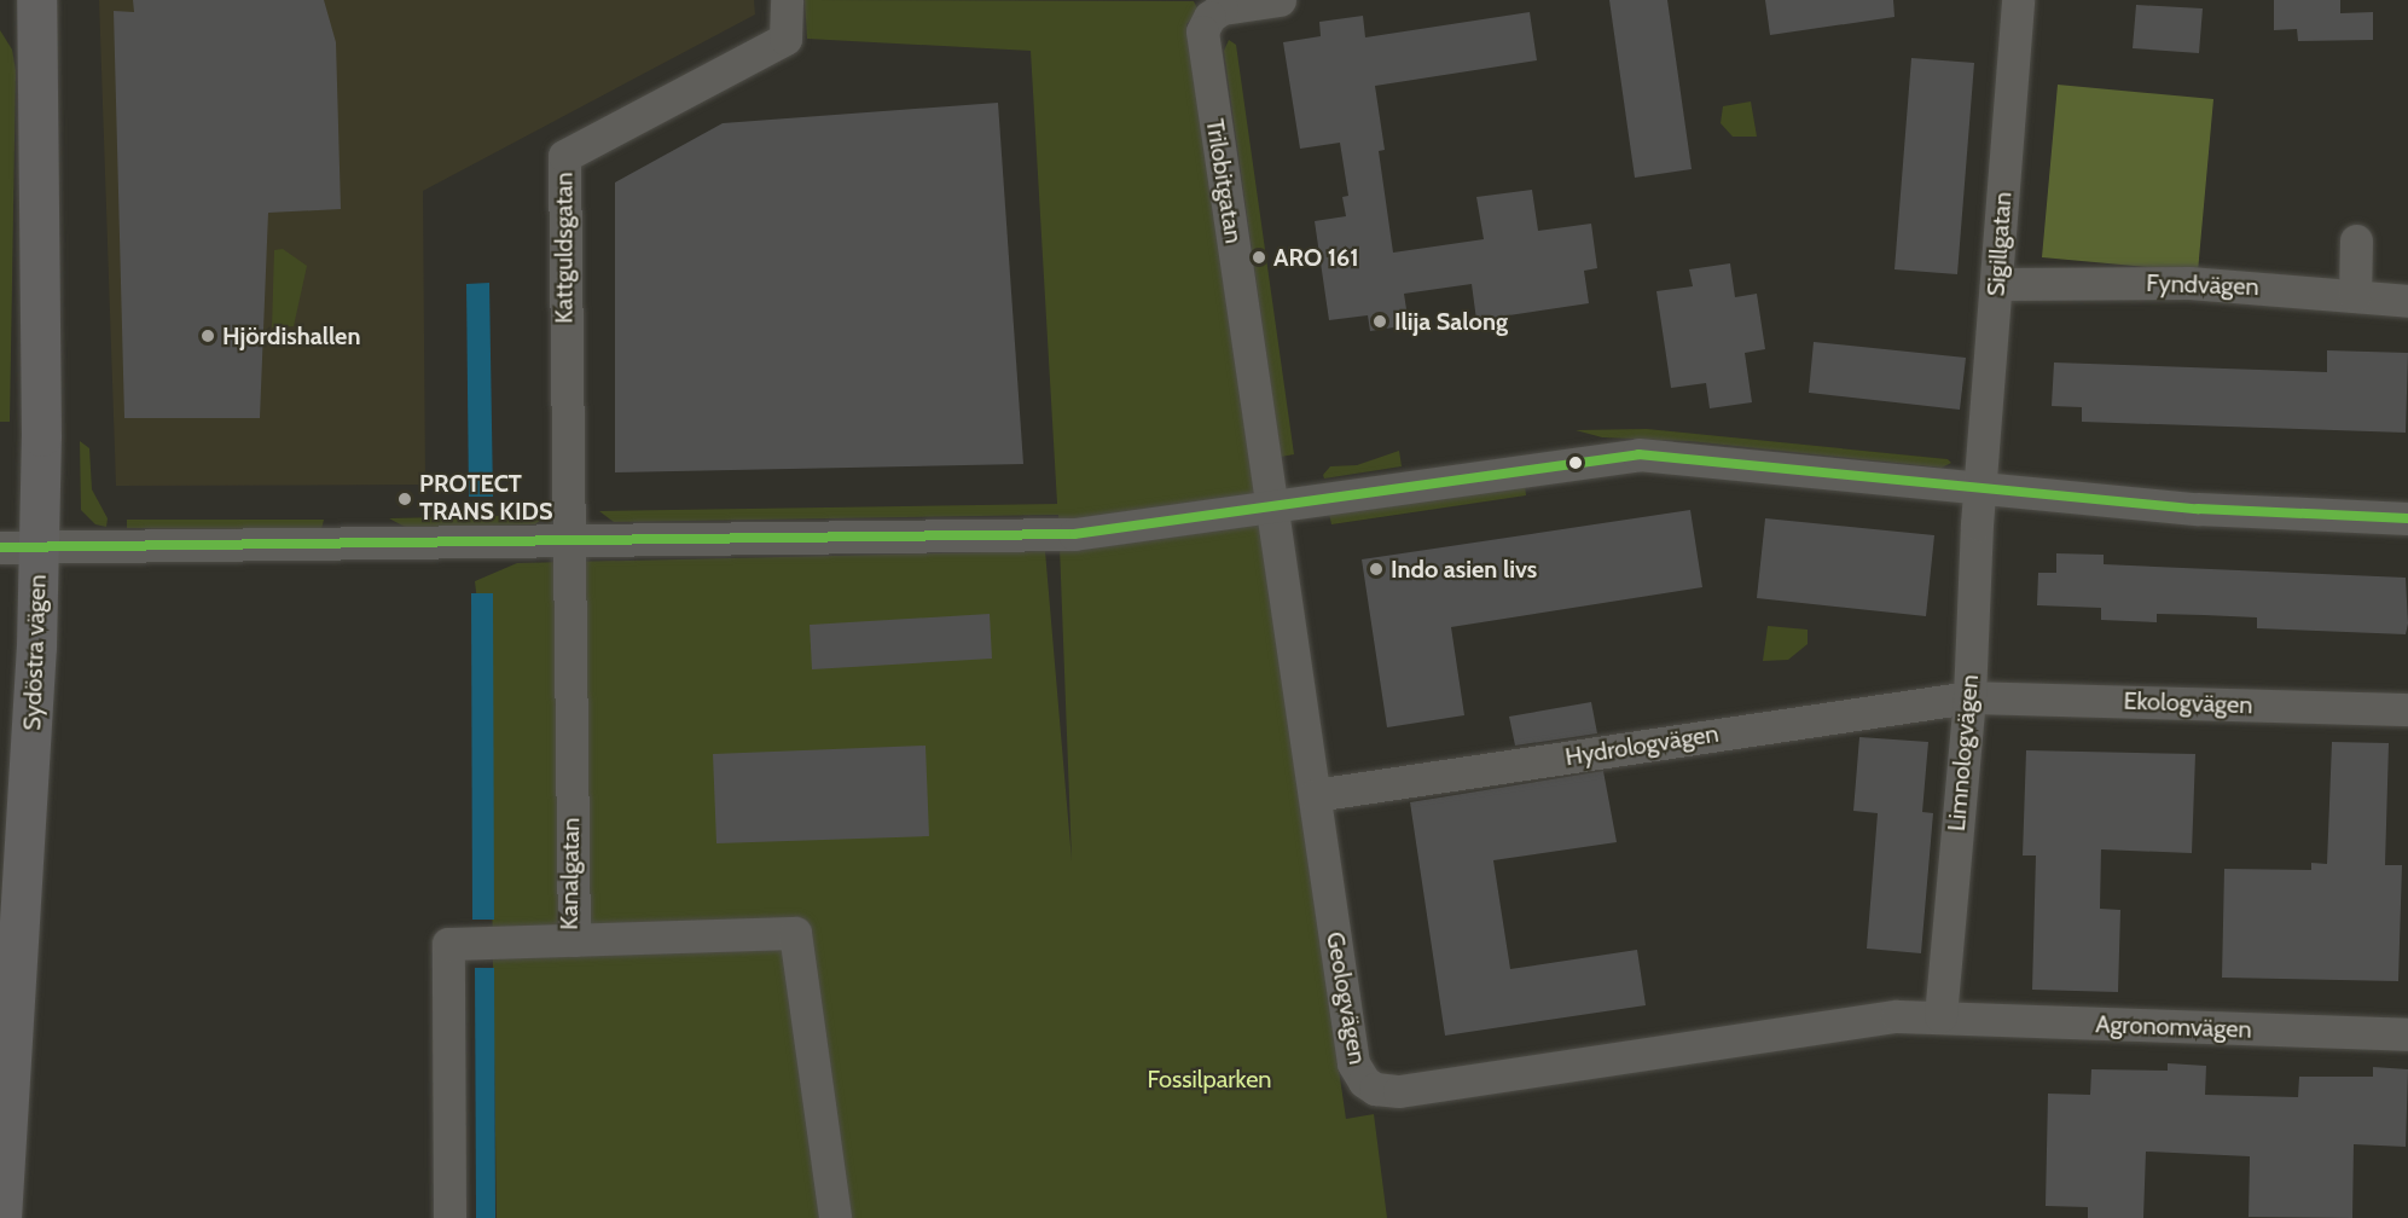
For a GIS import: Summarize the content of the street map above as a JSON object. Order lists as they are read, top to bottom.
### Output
{
  "streets": {
    "main road": ["Sydöstra vägen"],
    "street": [
      "Trilobitgatan",
      "Sigillgatan",
      "Kattguldsgatan",
      "Fyndvägen",
      "Ekologvägen",
      "Hydrologvägen",
      "Limnologvägen",
      "Kanalgatan",
      "Geologvägen",
      "Agronomvägen"
    ]
  },
  "crossings": [
    ["Trilobitgatan", "Geologvägen"],
    ["Sigillgatan", "Fyndvägen"],
    ["Sigillgatan", "Limnologvägen"],
    ["Kattguldsgatan", "Kanalgatan"],
    ["Ekologvägen", "Hydrologvägen"],
    ["Ekologvägen", "Limnologvägen"],
    ["Hydrologvägen", "Limnologvägen"],
    ["Hydrologvägen", "Geologvägen"],
    ["Limnologvägen", "Geologvägen"],
    ["Limnologvägen", "Agronomvägen"],
    ["Geologvägen", "Agronomvägen"]
  ],
  "parks": ["Fossilparken"],
  "places": [
    "ARO 161",
    "Ilija Salong",
    "Hjördishallen",
    "PROTECT TRANS KIDS",
    "Indo asien livs"
  ]
}
